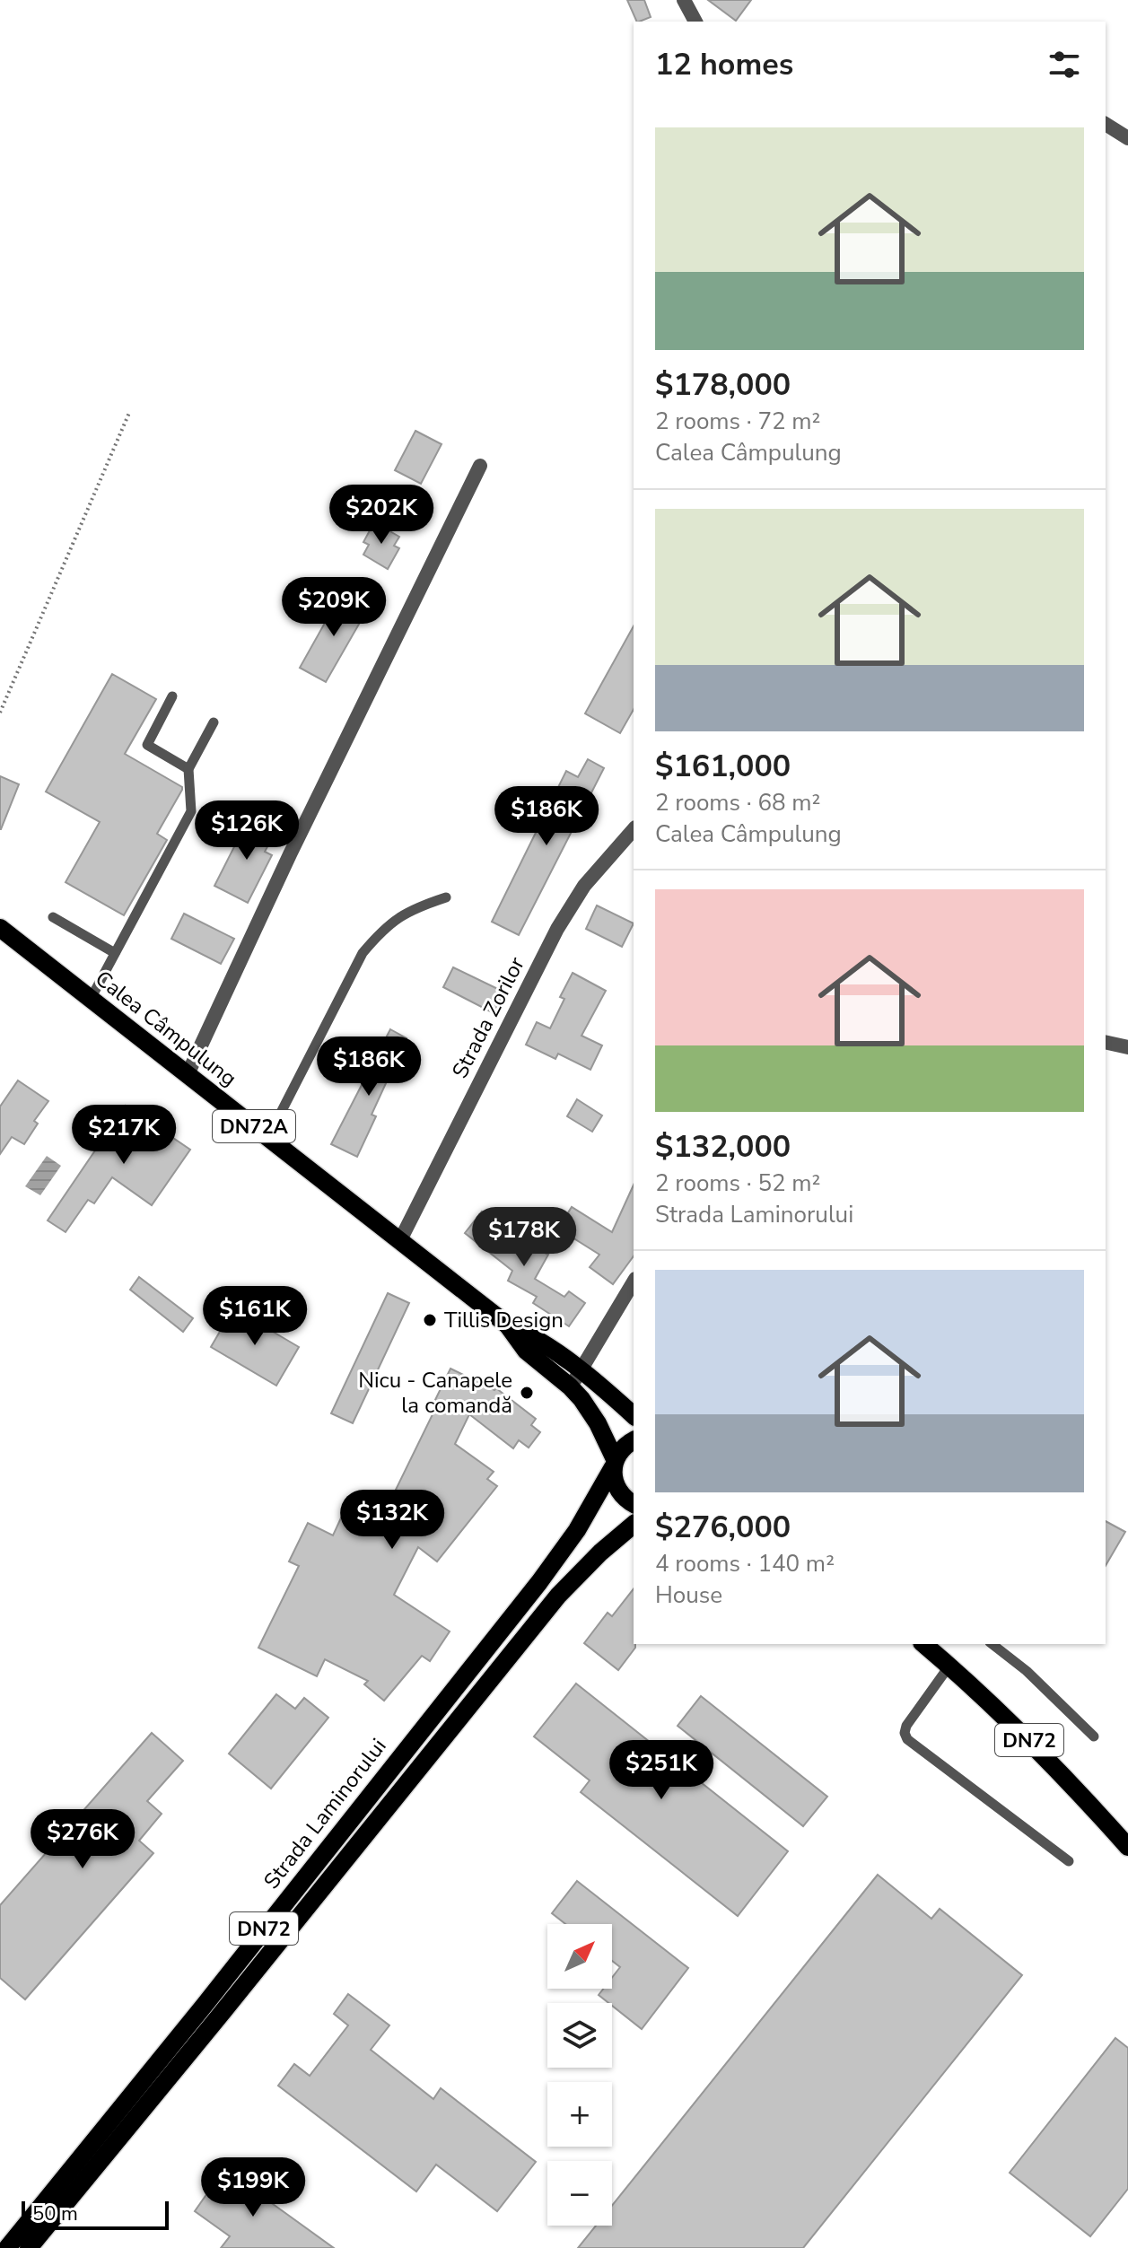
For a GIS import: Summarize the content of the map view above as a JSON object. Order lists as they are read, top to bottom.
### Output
{
  "streets": {
    "main road": [
      "Calea Câmpulung",
      "DN72A",
      "DN72",
      "Strada Laminorului"
    ],
    "street": ["Strada Zorilor"]
  },
  "crossings": [
    ["Strada Zorilor", "Calea Câmpulung"],
    ["Calea Câmpulung", "DN72"],
    ["Calea Câmpulung", "Strada Laminorului"],
    ["DN72", "Strada Laminorului"]
  ],
  "places": ["Tillis Design", "Nicu - Canapele la comandă"],
  "scale_bar": "50 m",
  "north": "top right",
  "page": {
    "heading": "12 homes",
    "list": [
      {
        "name": "$178,000",
        "note": "2 rooms · 72 m² · Calea Câmpulung"
      },
      {
        "name": "$161,000",
        "note": "2 rooms · 68 m² · Calea Câmpulung"
      },
      {
        "name": "$132,000",
        "note": "2 rooms · 52 m² · Strada Laminorului"
      },
      {
        "name": "$276,000",
        "note": "4 rooms · 140 m² · House"
      }
    ],
    "price": [
      "$202K",
      "$209K",
      "$186K",
      "$126K",
      "$186K",
      "$217K",
      "$178K",
      "$161K",
      "$132K",
      "$251K",
      "$276K",
      "$199K"
    ],
    "map_buttons": ["+", "−"],
    "scale": "50 m"
  }
}
